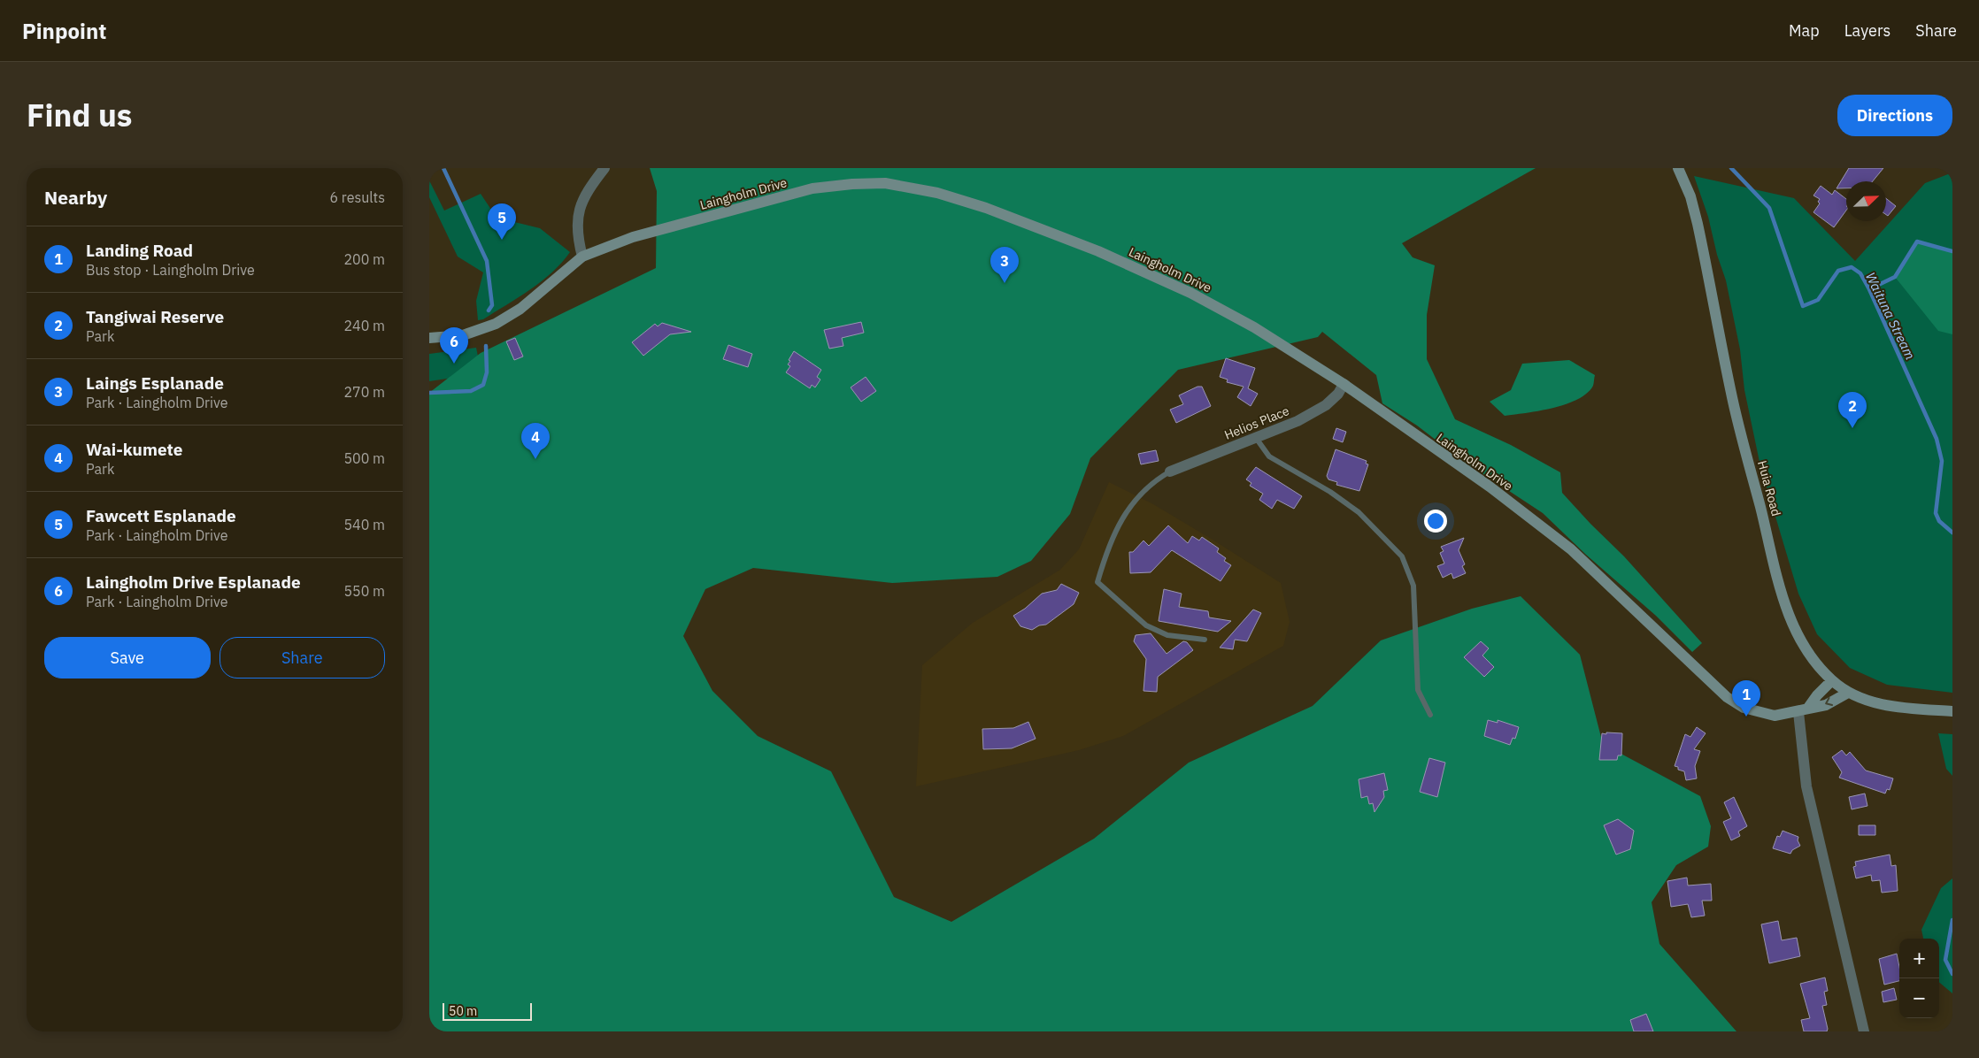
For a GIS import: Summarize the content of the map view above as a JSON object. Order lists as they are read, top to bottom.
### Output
{
  "streets": {
    "street": ["Laingholm Drive", "Helios Place", "Huia Road"]
  },
  "crossings": [
    ["Laingholm Drive", "Helios Place"],
    ["Laingholm Drive", "Huia Road"]
  ],
  "water": ["Waituna Stream"],
  "scale_bar": "50 m",
  "north": "top right",
  "page": {
    "header": "Pinpoint",
    "nav": ["Map", "Layers", "Share"],
    "title": "Find us",
    "buttons": [
      "Directions",
      ["Save", "Share"]
    ],
    "heading": ["Nearby", "6 results"],
    "pins": [
      "5",
      "3",
      "6",
      "2",
      "4",
      "1"
    ],
    "list": [
      {
        "mark": "1",
        "name": "Landing Road",
        "note": "Bus stop · Laingholm Drive",
        "value": "200 m"
      },
      {
        "mark": "2",
        "name": "Tangiwai Reserve",
        "note": "Park",
        "value": "240 m"
      },
      {
        "mark": "3",
        "name": "Laings Esplanade",
        "note": "Park · Laingholm Drive",
        "value": "270 m"
      },
      {
        "mark": "4",
        "name": "Wai-kumete",
        "note": "Park",
        "value": "500 m"
      },
      {
        "mark": "5",
        "name": "Fawcett Esplanade",
        "note": "Park · Laingholm Drive",
        "value": "540 m"
      },
      {
        "mark": "6",
        "name": "Laingholm Drive Esplanade",
        "note": "Park · Laingholm Drive",
        "value": "550 m"
      }
    ],
    "map_buttons": ["+", "−"],
    "scale": "50 m"
  }
}
